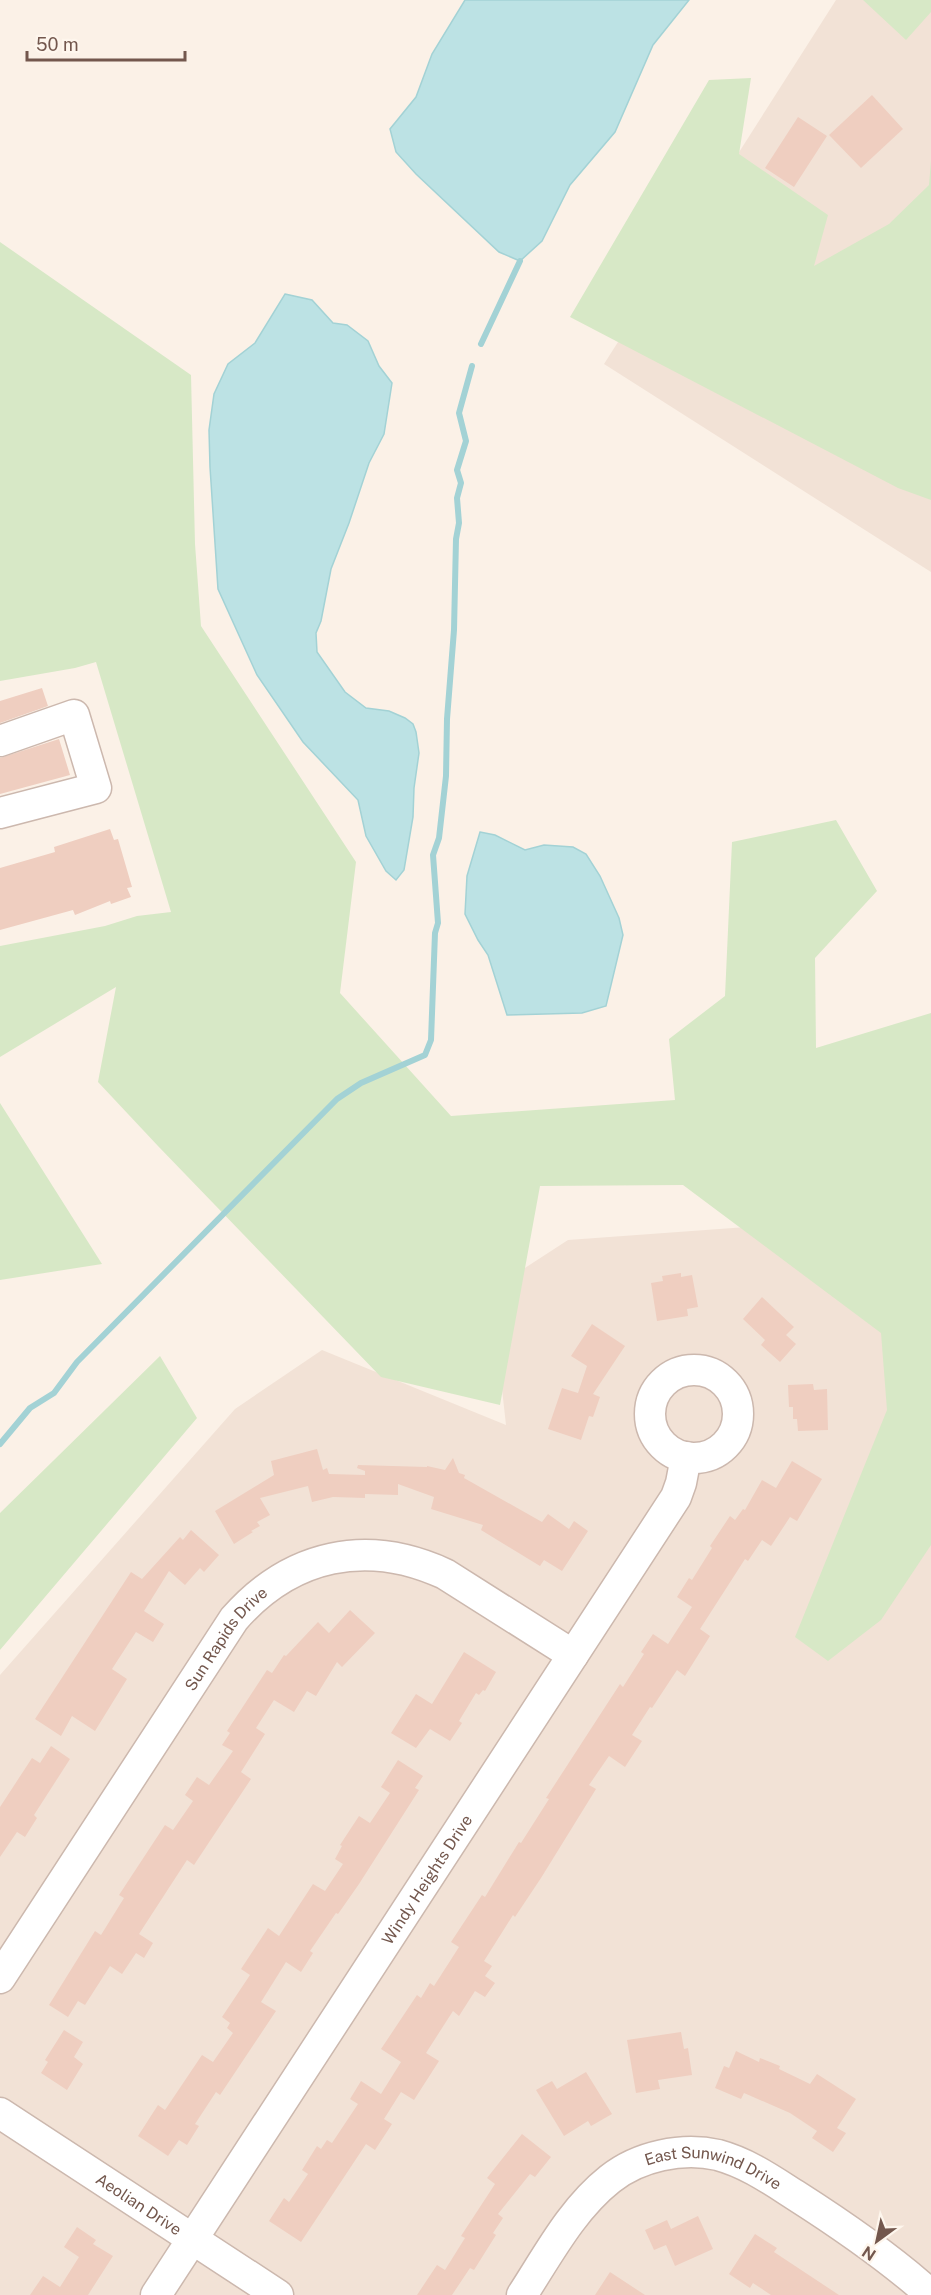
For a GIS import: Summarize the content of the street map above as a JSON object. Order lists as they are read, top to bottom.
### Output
{
  "streets": {
    "street": [
      "Sun Rapids Drive",
      "Windy Heights Drive",
      "East Sunwind Drive",
      "Aeolian Drive"
    ]
  },
  "crossings": [
    ["Sun Rapids Drive", "Windy Heights Drive"],
    ["Windy Heights Drive", "Aeolian Drive"]
  ],
  "scale_bar": "50 m",
  "north": "bottom left"
}
